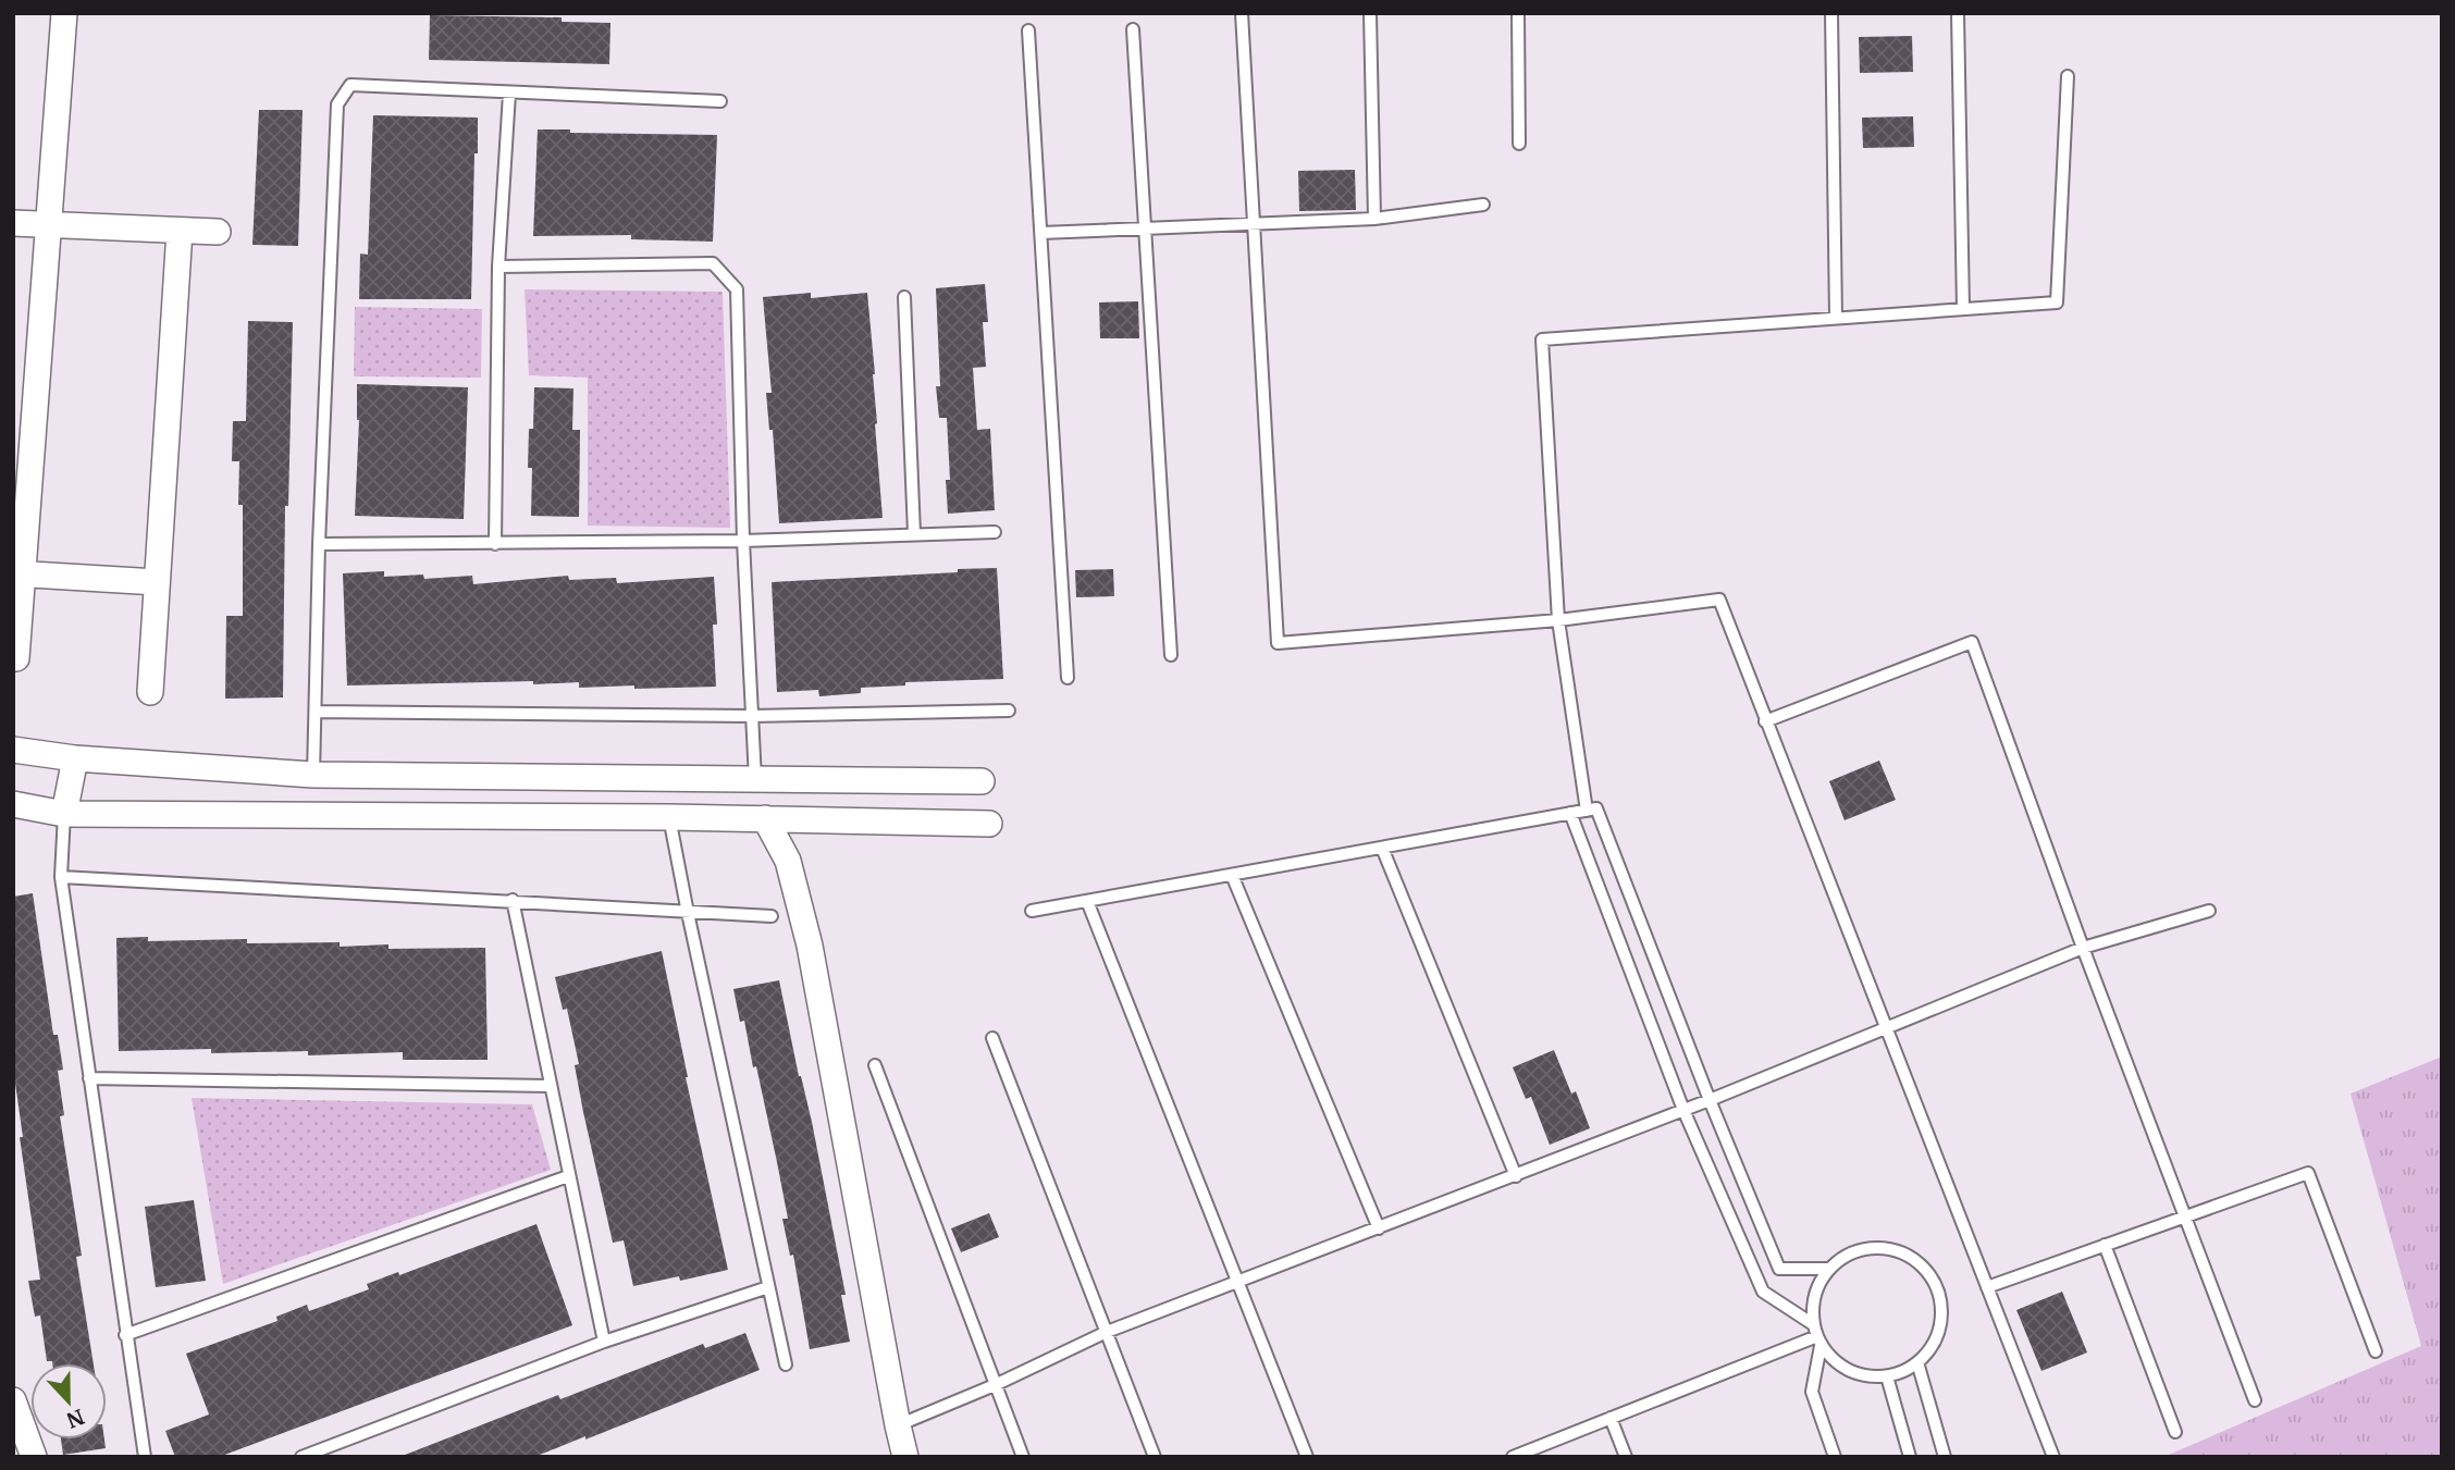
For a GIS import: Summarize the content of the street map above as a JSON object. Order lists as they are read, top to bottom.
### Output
{
  "north": "bottom"
}
